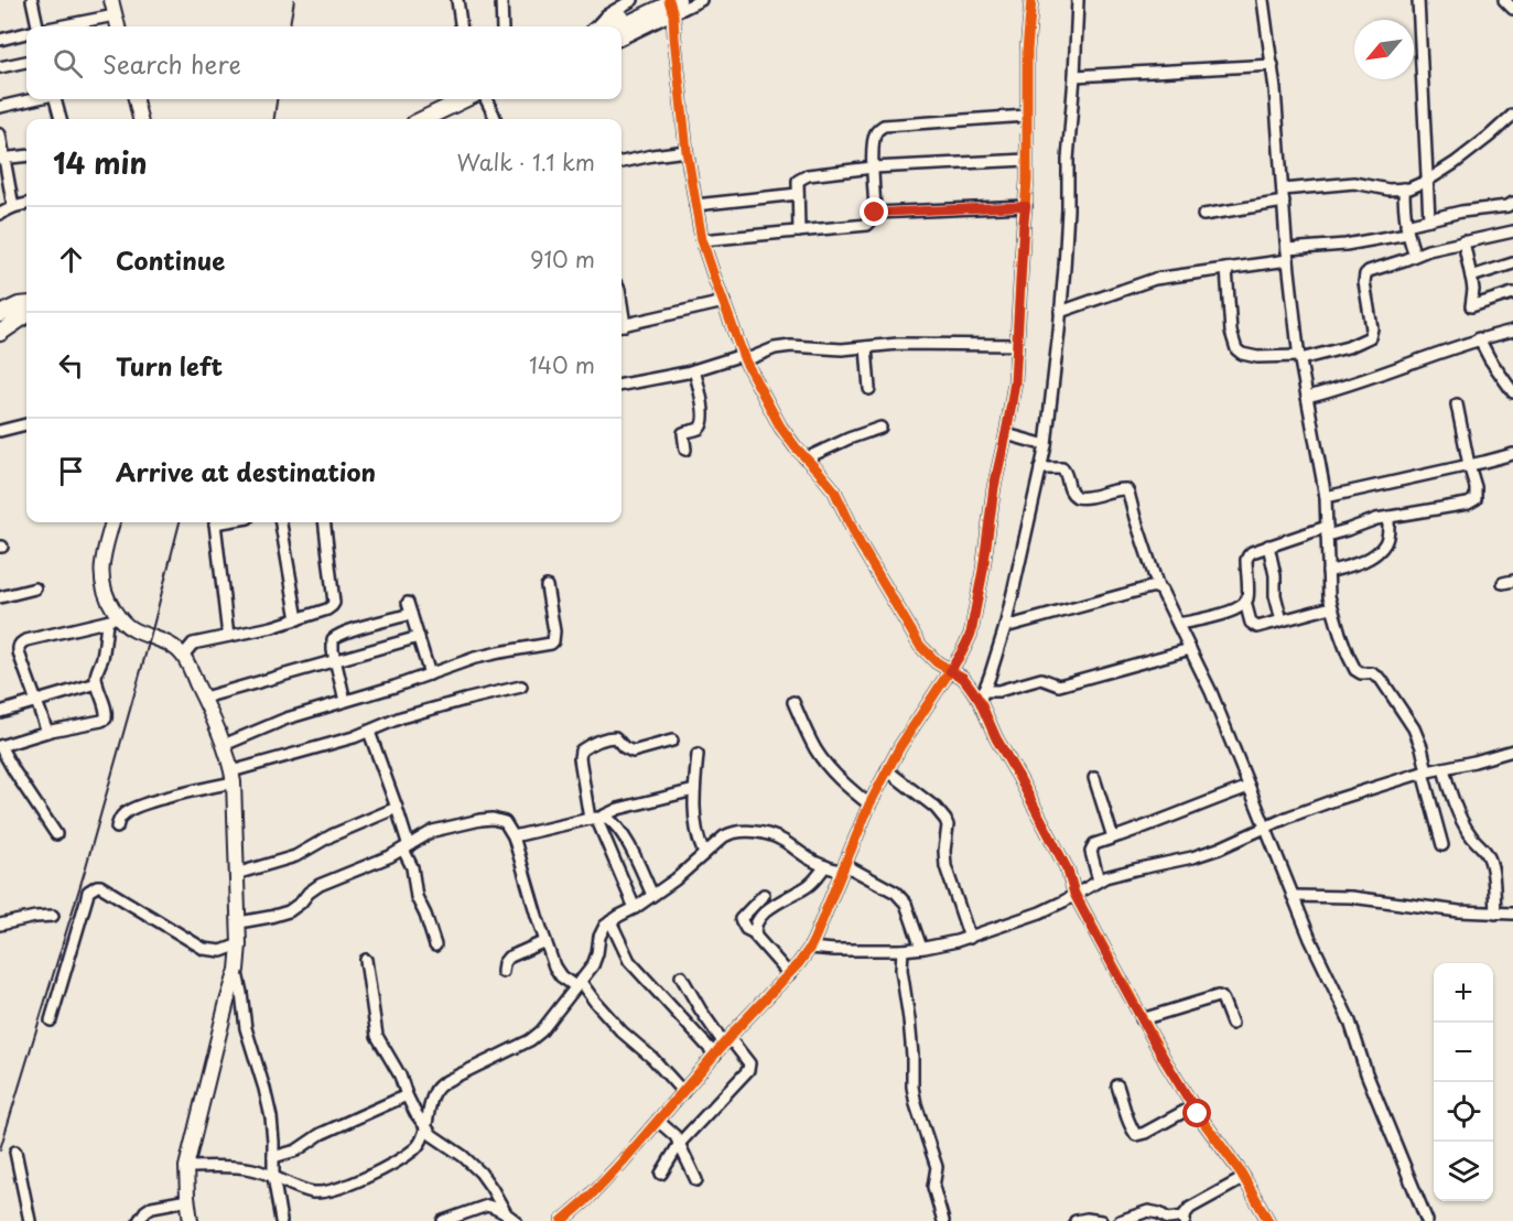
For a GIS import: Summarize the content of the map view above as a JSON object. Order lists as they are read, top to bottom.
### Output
{
  "north": "bottom left",
  "page": {
    "search": "Search here",
    "heading": ["14 min", "Walk · 1.1 km"],
    "list": [
      ["Continue", "910 m"],
      ["Turn left", "140 m"],
      "Arrive at destination"
    ],
    "map_buttons": ["+", "−"]
  }
}
